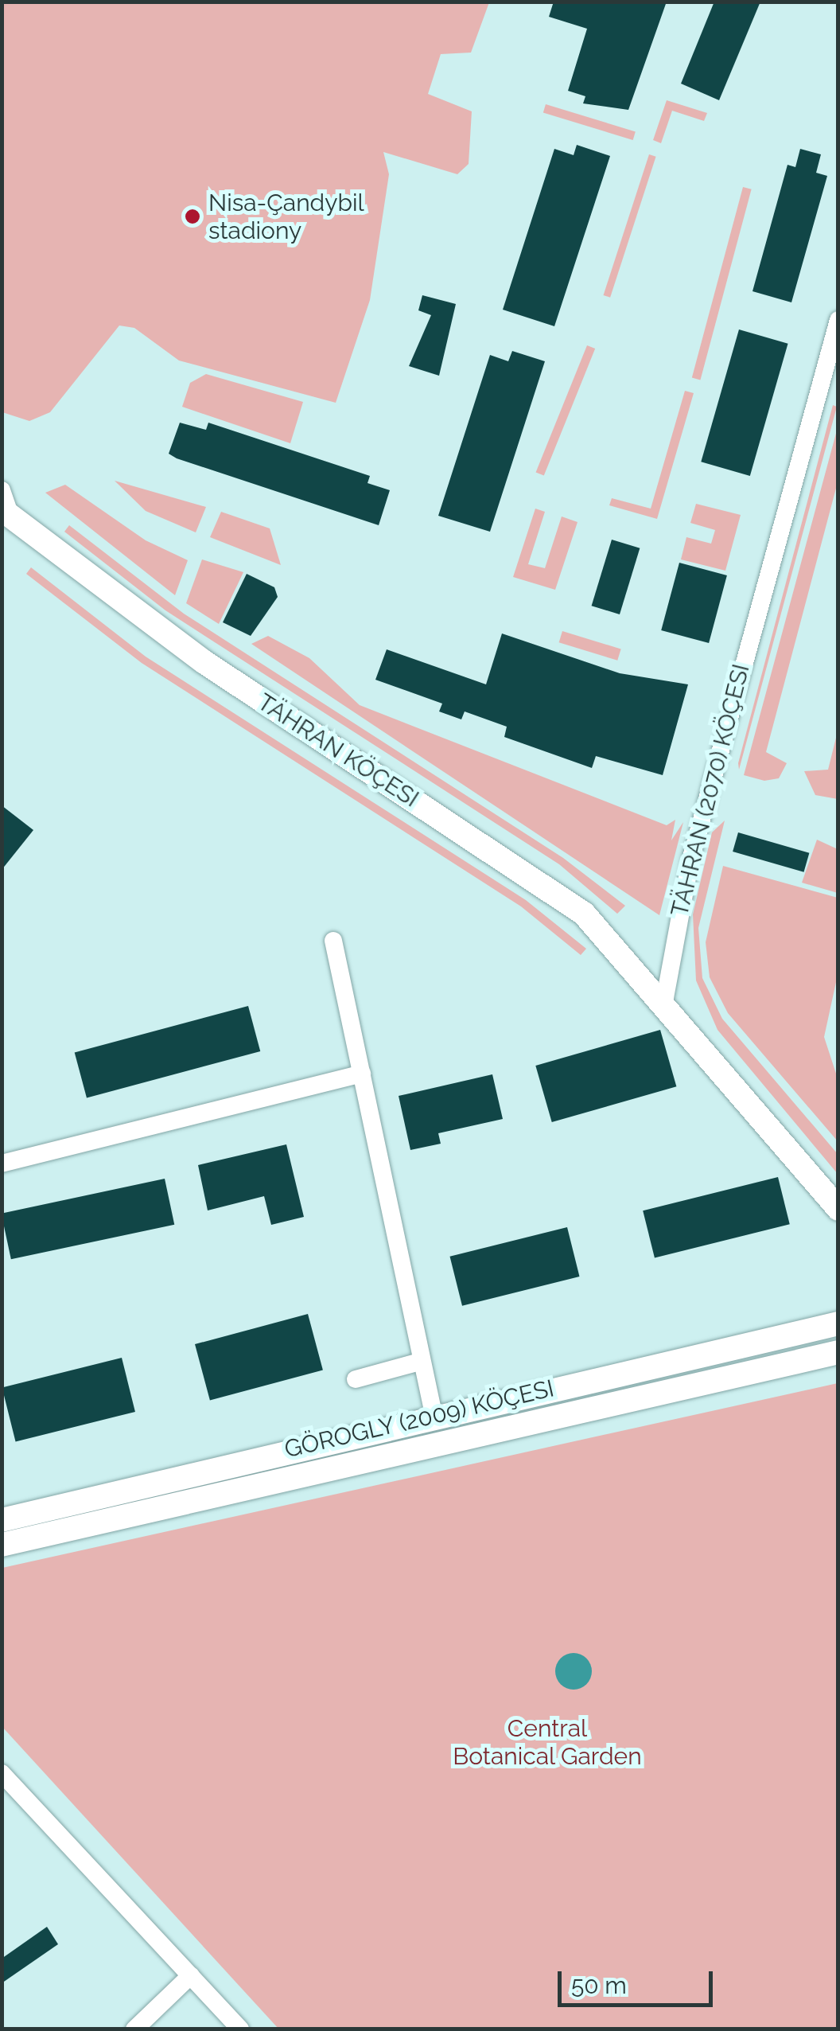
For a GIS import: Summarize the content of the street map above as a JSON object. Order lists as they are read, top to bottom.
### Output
{
  "streets": {
    "main road": ["TÄHRAN KÖÇESI", "GÖROGLY (2009) KÖÇESI"],
    "street": ["TÄHRAN (2070) KÖÇESI"]
  },
  "crossings": [
    ["TÄHRAN KÖÇESI", "TÄHRAN (2070) KÖÇESI"]
  ],
  "parks": ["Central Botanical Garden"],
  "places": ["Nisa-Çandybil stadiony"],
  "scale_bar": "50 m"
}
